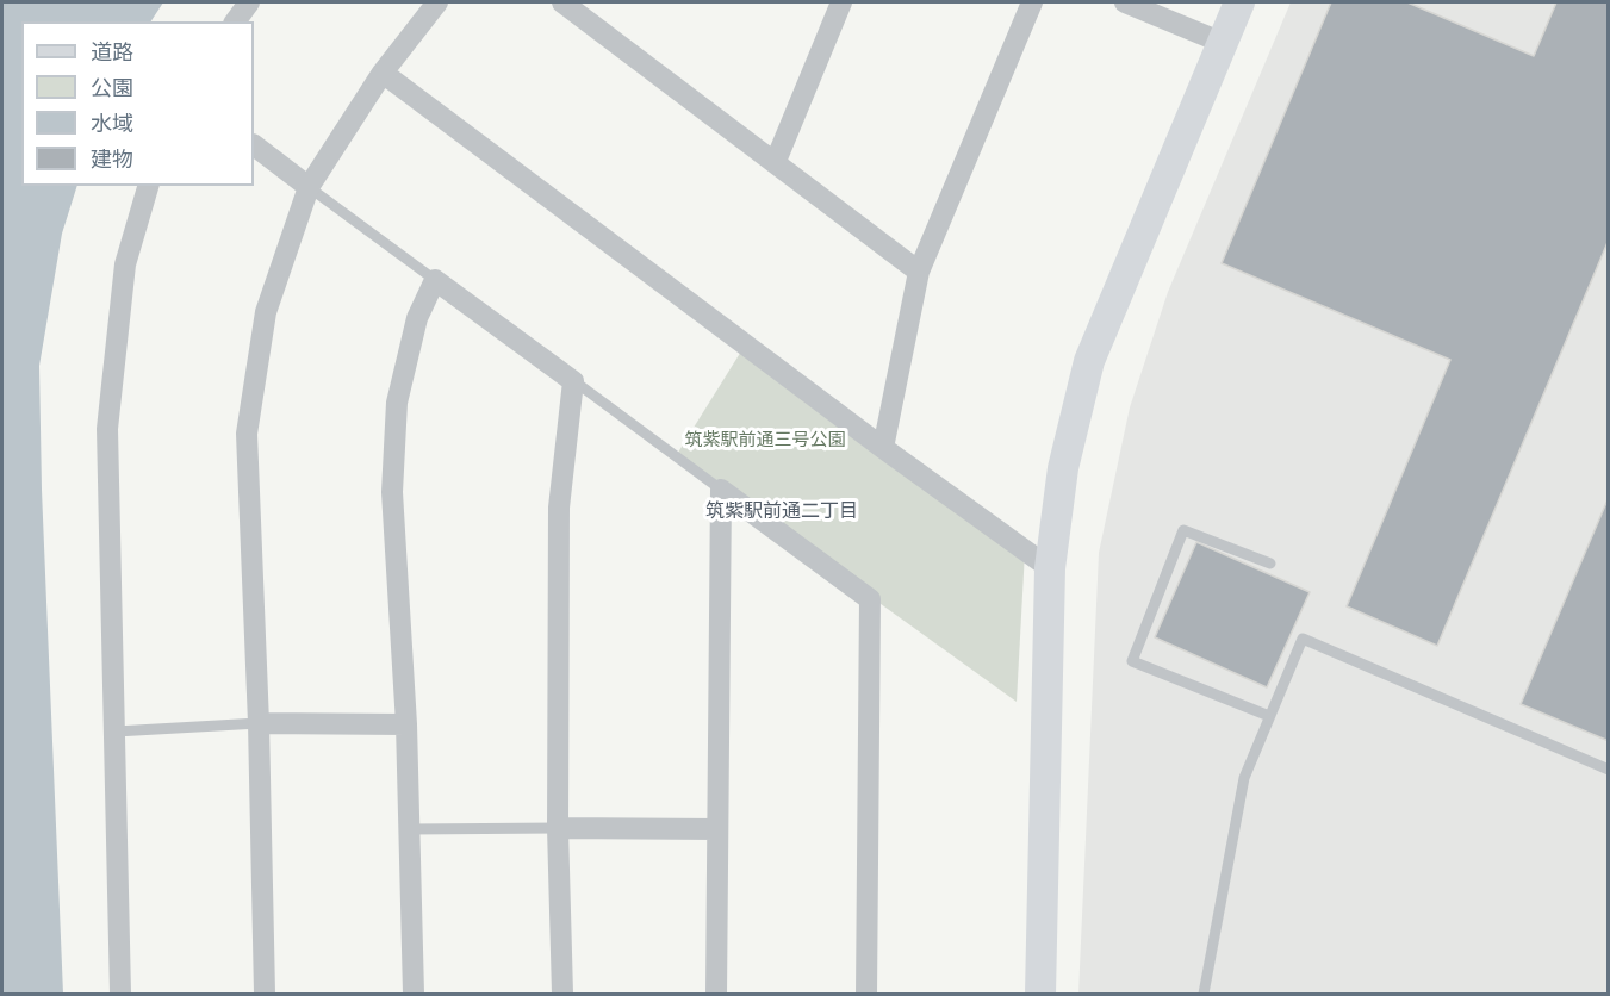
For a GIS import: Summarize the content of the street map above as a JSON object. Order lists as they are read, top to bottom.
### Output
{
  "districts": ["筑紫駅前通二丁目"],
  "parks": ["筑紫駅前通三号公園"],
  "legend": [
    "道路",
    "公園",
    "水域",
    "建物"
  ]
}
